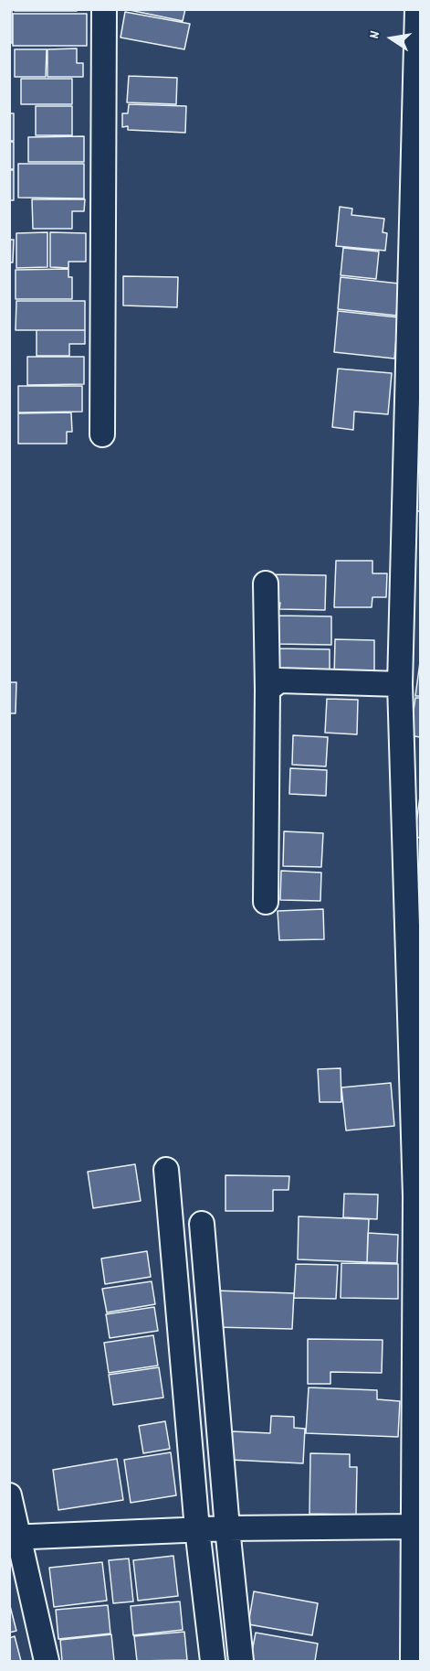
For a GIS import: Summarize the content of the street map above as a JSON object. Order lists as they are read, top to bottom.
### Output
{
  "north": "left"
}
